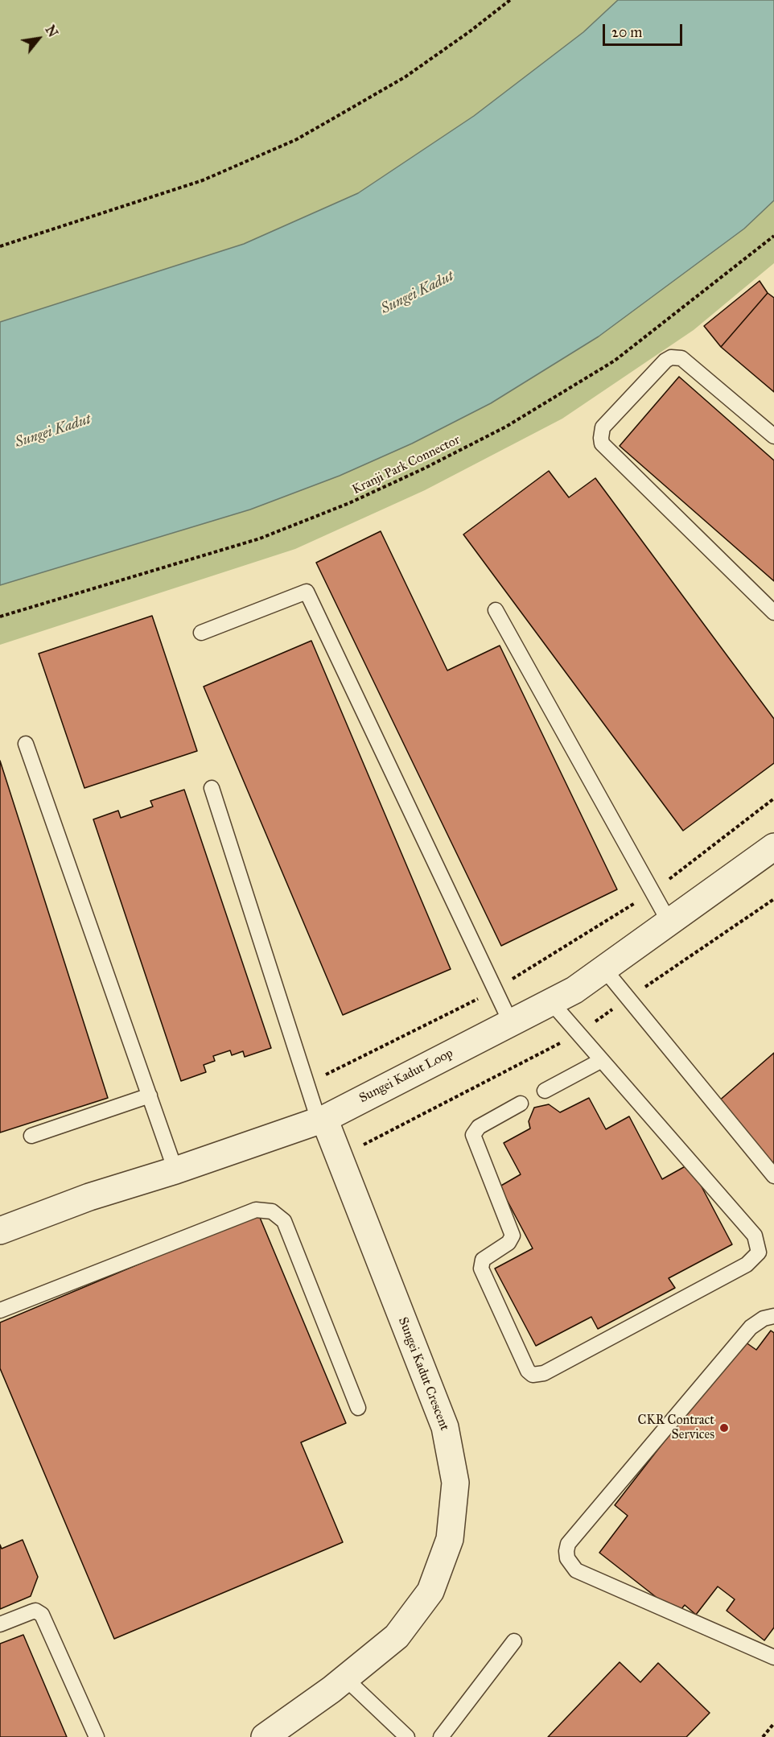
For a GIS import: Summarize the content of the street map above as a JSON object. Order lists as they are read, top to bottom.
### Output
{
  "streets": {
    "street": ["Sungei Kadut Loop", "Sungei Kadut Crescent"],
    "path": ["Kranji Park Connector"]
  },
  "crossings": [
    ["Sungei Kadut Loop", "Sungei Kadut Crescent"]
  ],
  "water": ["Sungei Kadut"],
  "places": ["CKR Contract Services"],
  "scale_bar": "20 m",
  "north": "top right"
}
